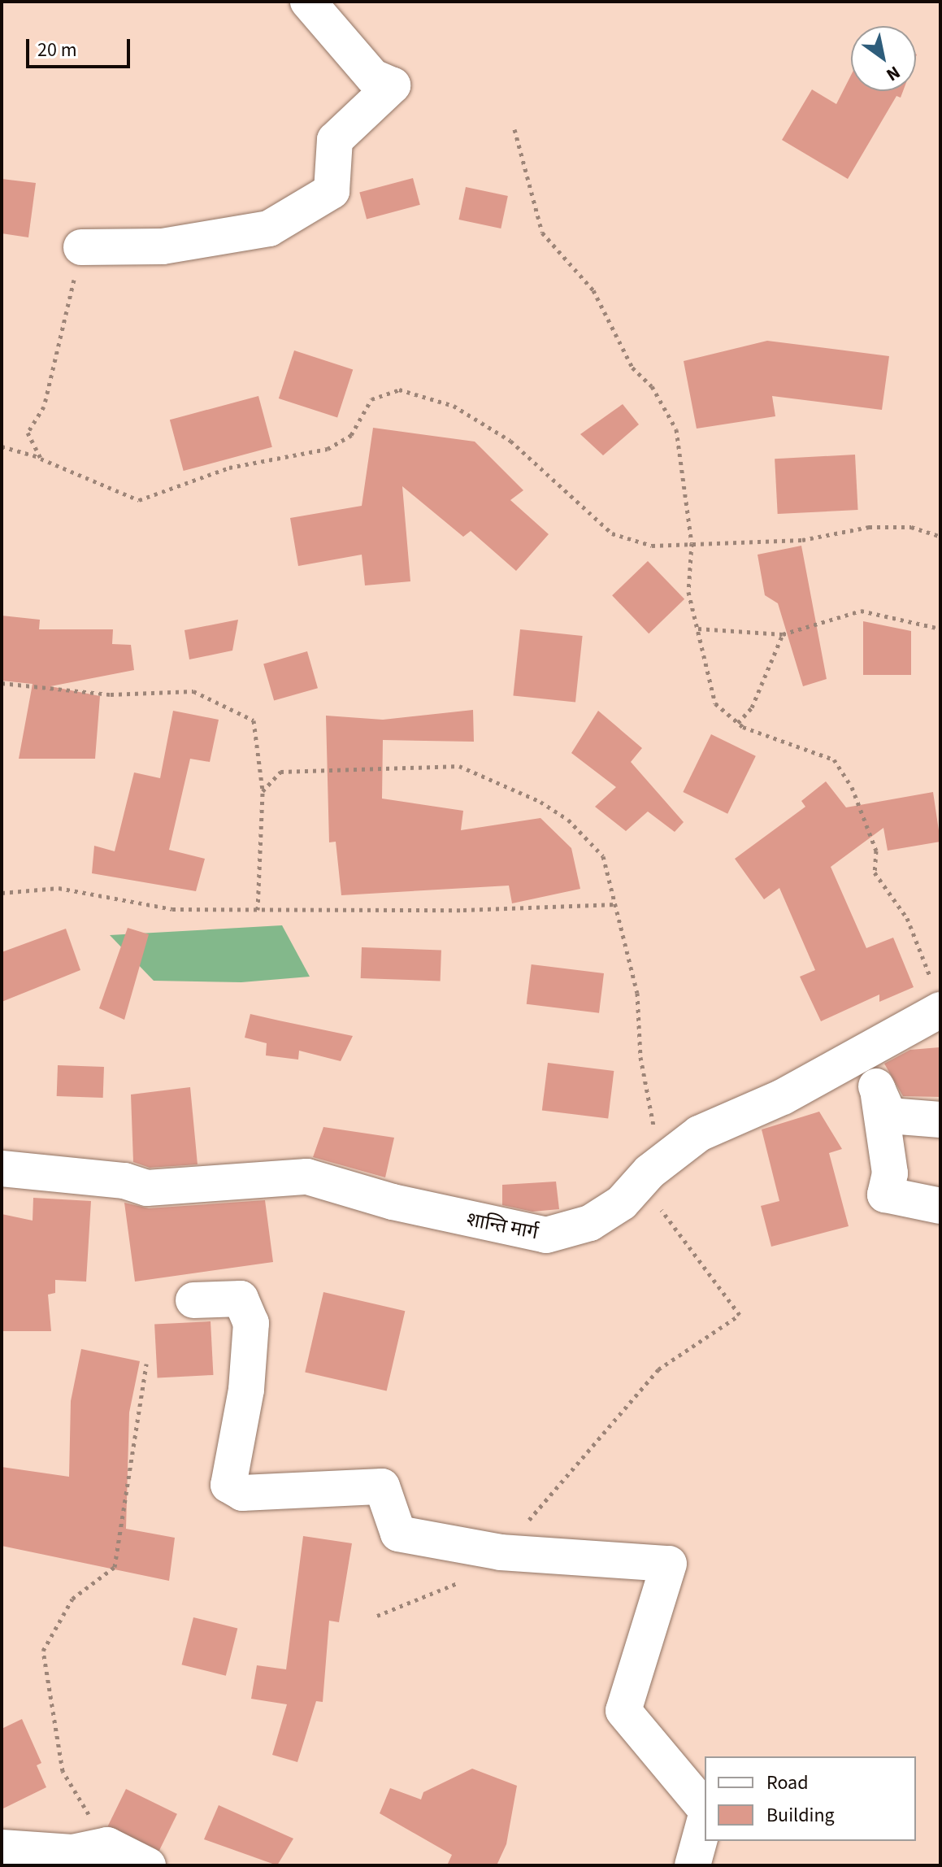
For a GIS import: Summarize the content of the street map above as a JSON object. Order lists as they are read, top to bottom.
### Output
{
  "streets": {
    "street": ["शान्ति मार्ग"]
  },
  "legend": ["Road", "Building"],
  "scale_bar": "20 m",
  "north": "bottom right"
}
